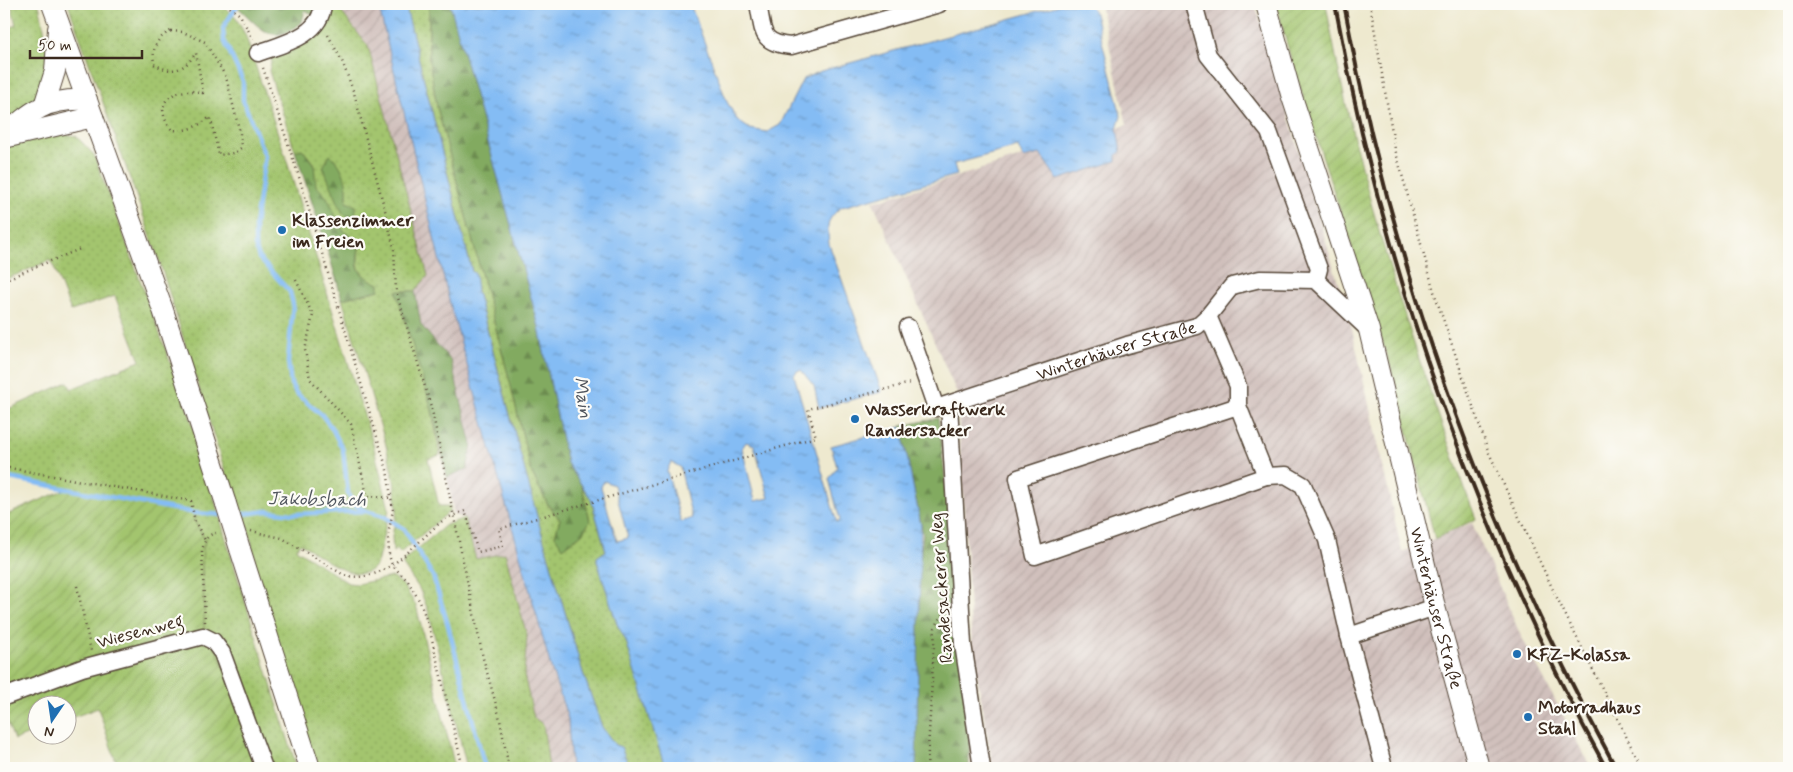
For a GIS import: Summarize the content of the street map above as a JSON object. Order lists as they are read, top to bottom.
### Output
{
  "streets": {
    "main road": ["Winterhäuser Straße"],
    "street": ["Randesackerer Weg", "Wiesenweg"]
  },
  "crossings": [
    ["Winterhäuser Straße", "Randesackerer Weg"]
  ],
  "water": ["Main", "Jakobsbach"],
  "places": [
    "Klassenzimmer im Freien",
    "Wasserkraftwerk Randersacker",
    "KFZ-Kolassa",
    "Motorradhaus Stahl"
  ],
  "scale_bar": "50 m",
  "north": "bottom"
}
